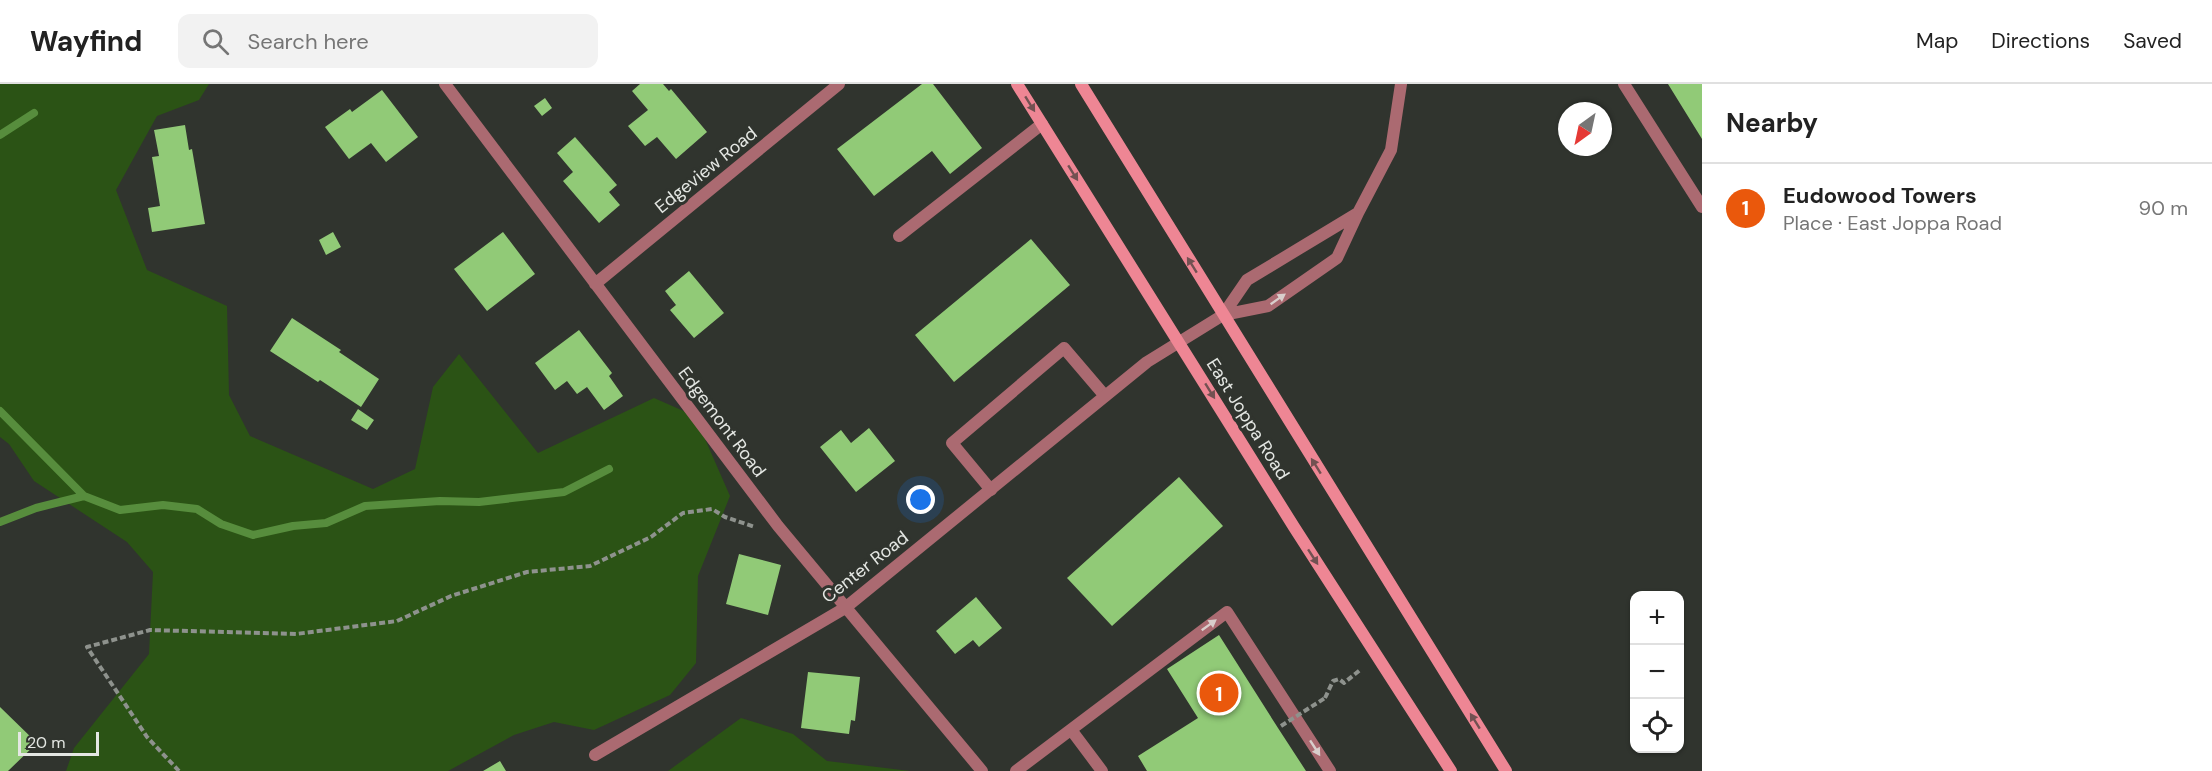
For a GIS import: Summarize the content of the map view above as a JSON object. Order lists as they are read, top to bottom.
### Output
{
  "streets": {
    "main road": ["East Joppa Road"],
    "street": ["Edgeview Road", "Edgemont Road", "Center Road"]
  },
  "crossings": [
    ["Edgeview Road", "Edgemont Road"],
    ["East Joppa Road", "Center Road"],
    ["Edgemont Road", "Center Road"]
  ],
  "scale_bar": "20 m",
  "north": "bottom left",
  "page": {
    "header": "Wayfind",
    "search": "Search here",
    "nav": ["Map", "Directions", "Saved"],
    "heading": "Nearby",
    "list": [
      {
        "mark": "1",
        "name": "Eudowood Towers",
        "note": "Place · East Joppa Road",
        "value": "90 m"
      }
    ],
    "map_buttons": ["+", "−"],
    "pins": "1",
    "scale": "20 m"
  }
}
